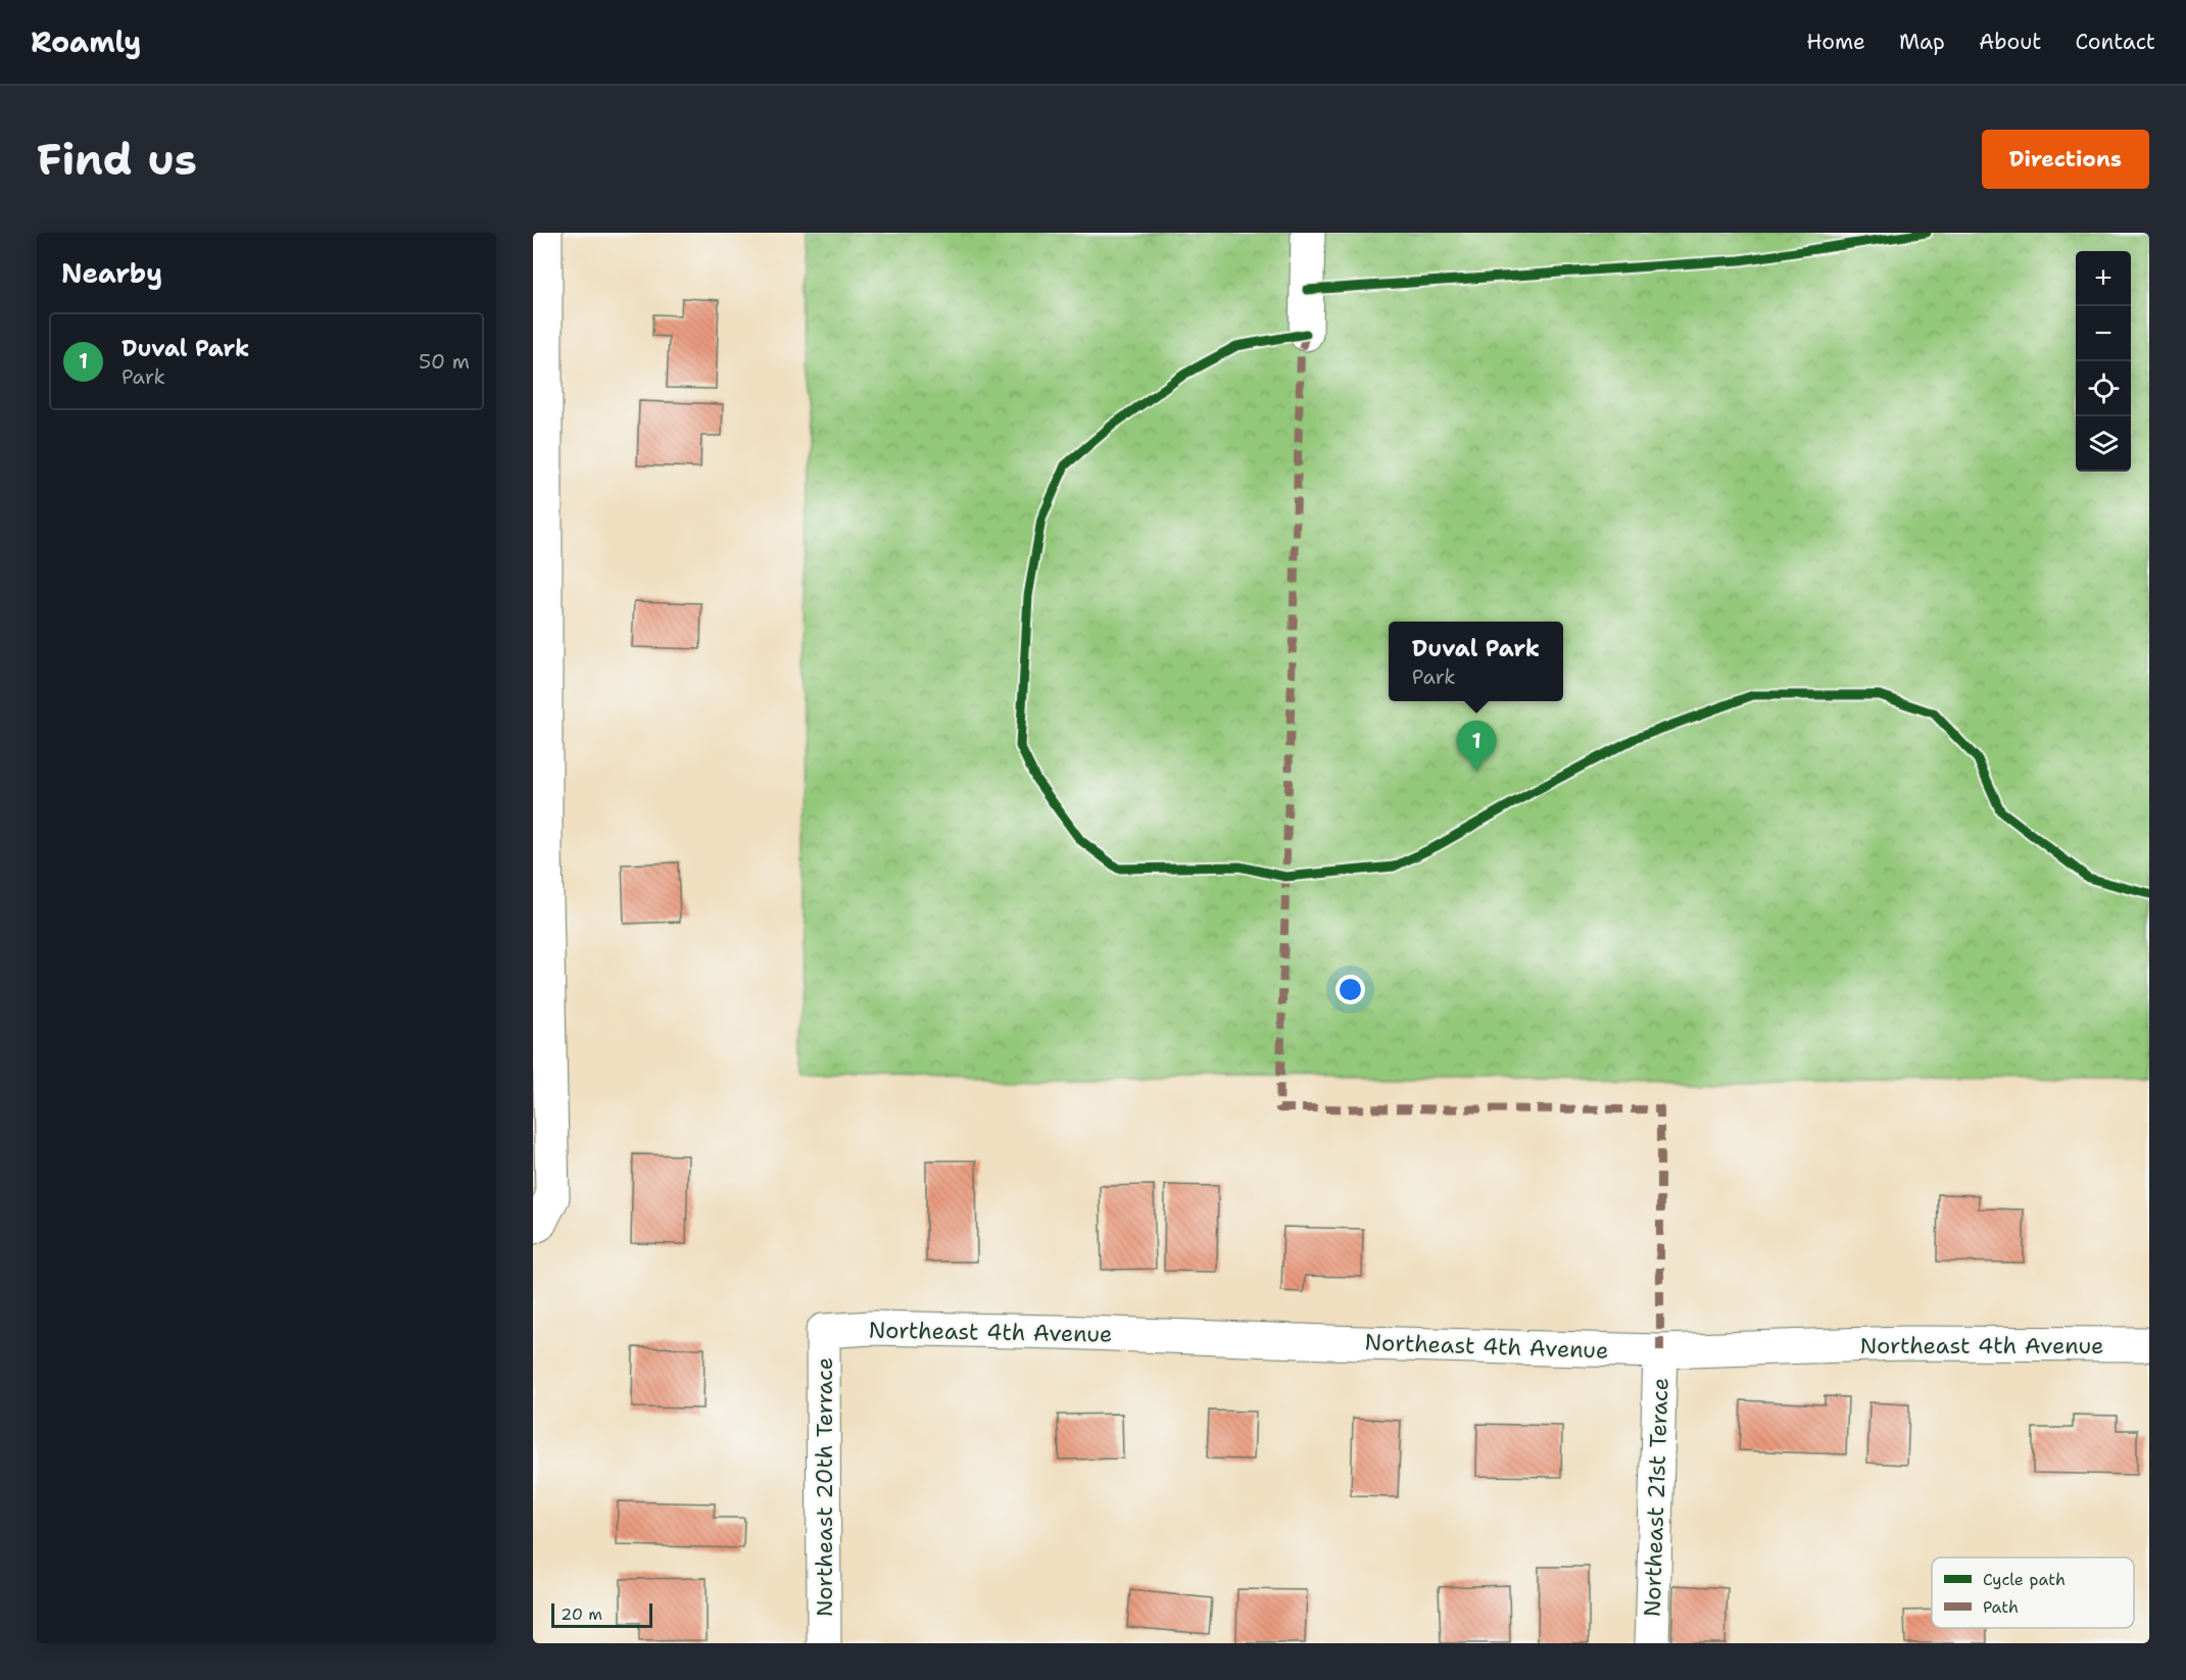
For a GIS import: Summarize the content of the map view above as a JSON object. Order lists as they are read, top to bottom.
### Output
{
  "streets": {
    "street": ["Northeast 4th Avenue", "Northeast 20th Terrace", "Northeast 21st Terace"]
  },
  "crossings": [
    ["Northeast 4th Avenue", "Northeast 20th Terrace"],
    ["Northeast 4th Avenue", "Northeast 21st Terace"]
  ],
  "legend": ["Cycle path", "Path"],
  "scale_bar": "20 m",
  "page": {
    "header": "Roamly",
    "nav": [
      "Home",
      "Map",
      "About",
      "Contact"
    ],
    "buttons": "Directions",
    "title": "Find us",
    "heading": "Nearby",
    "map_buttons": ["+", "−"],
    "list": [
      {
        "mark": "1",
        "name": "Duval Park",
        "note": "Park",
        "value": "50 m"
      }
    ],
    "popup": ["Duval Park", "Park"],
    "pins": "1",
    "scale": "20 m"
  }
}
